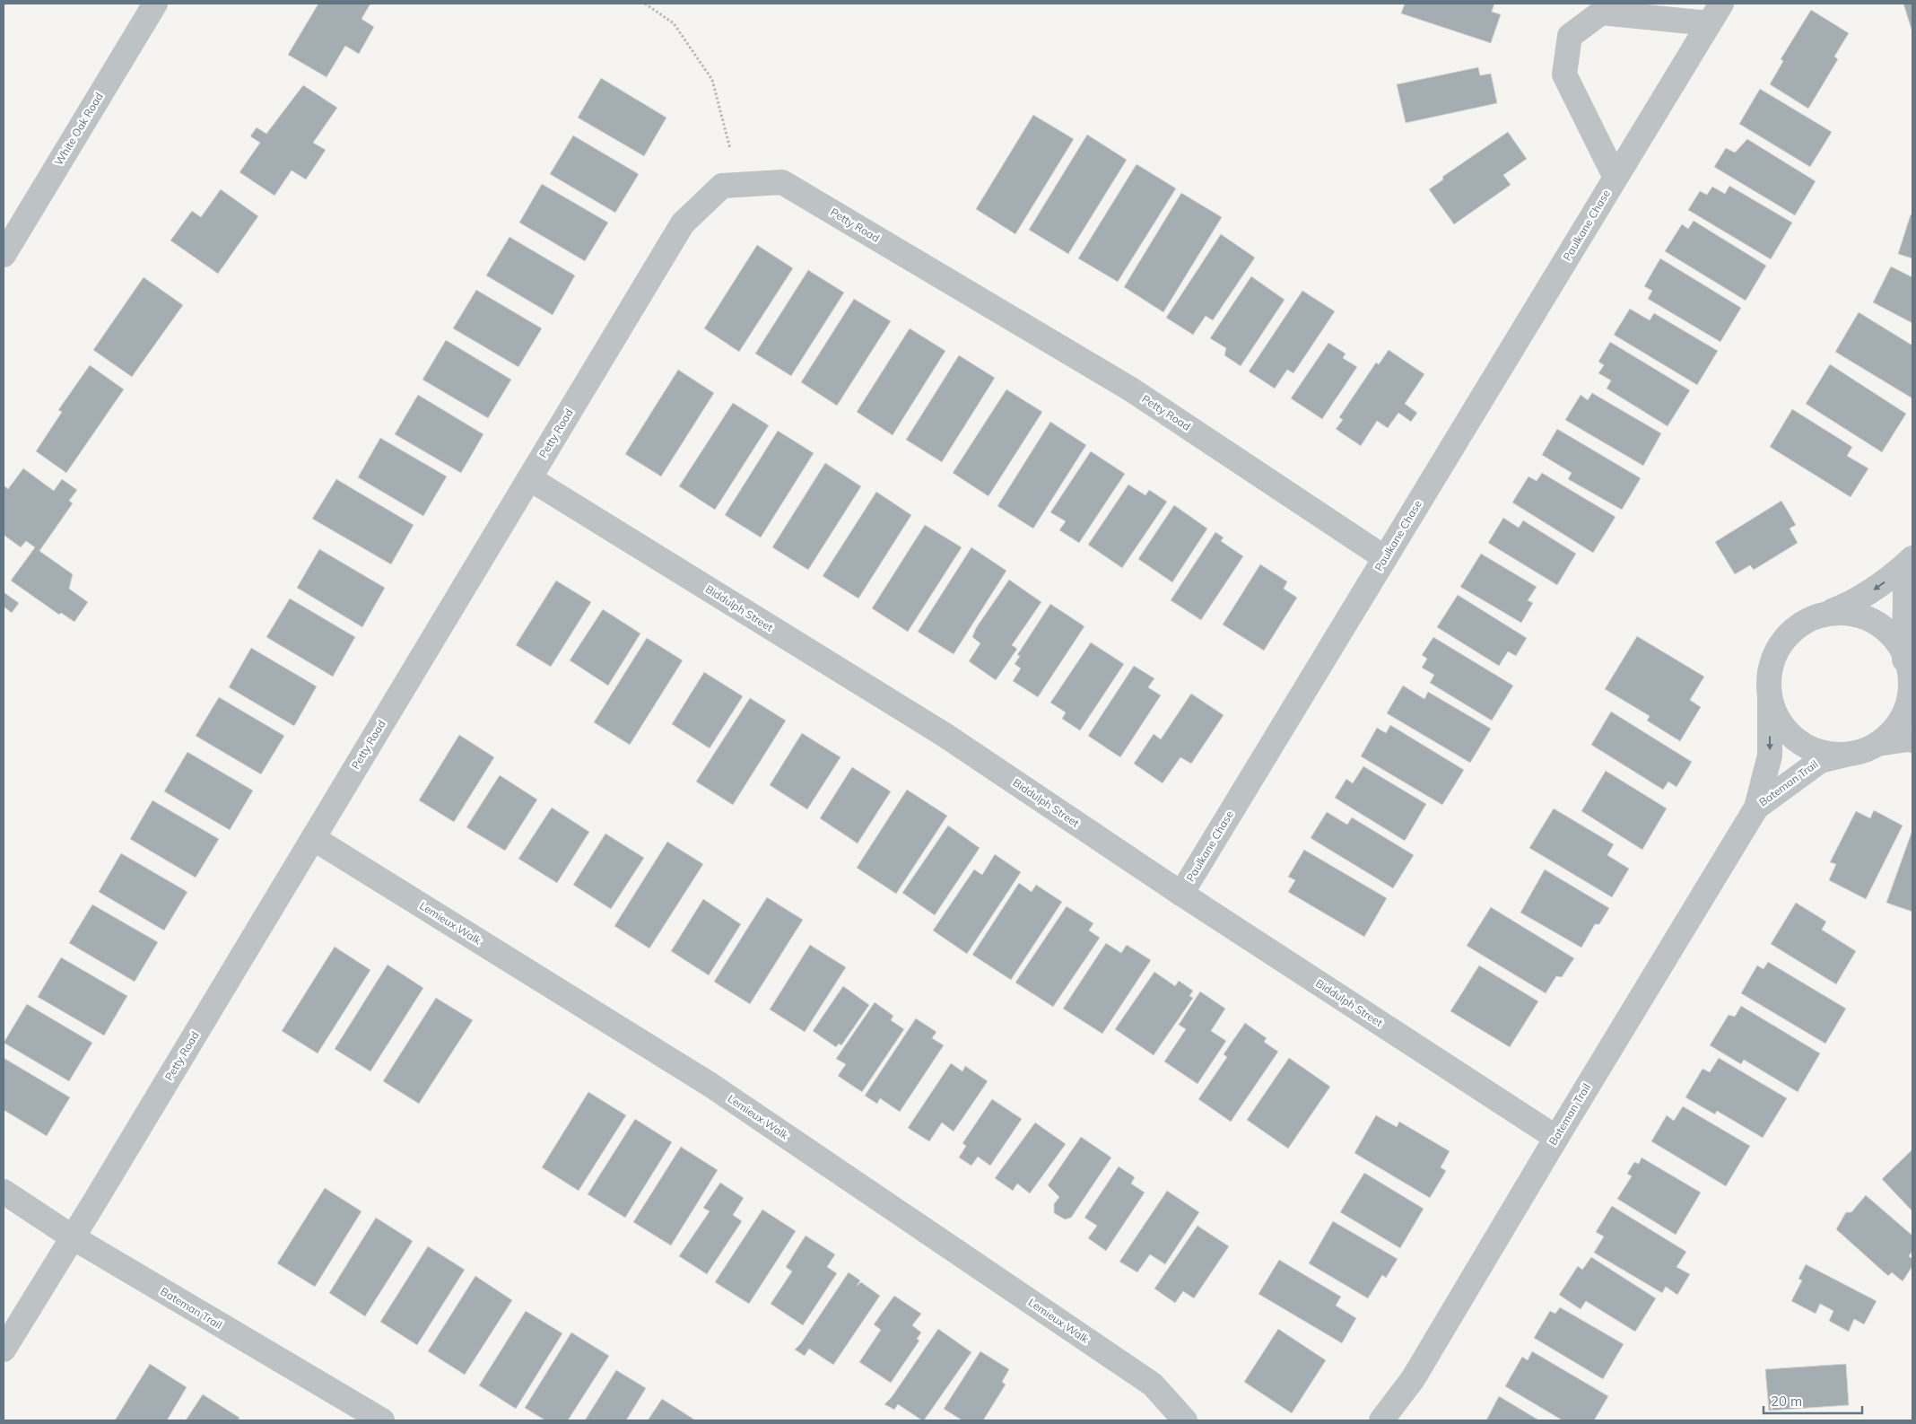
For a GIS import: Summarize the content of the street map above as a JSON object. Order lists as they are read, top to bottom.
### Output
{
  "streets": {
    "street": [
      "White Oak Road",
      "Petty Road",
      "Paulkane Chase",
      "Biddulph Street",
      "Bateman Trail",
      "Lemieux Walk"
    ]
  },
  "crossings": [
    ["Petty Road", "Paulkane Chase"],
    ["Petty Road", "Biddulph Street"],
    ["Petty Road", "Bateman Trail"],
    ["Petty Road", "Lemieux Walk"],
    ["Paulkane Chase", "Biddulph Street"],
    ["Biddulph Street", "Bateman Trail"]
  ],
  "scale_bar": "20 m"
}
